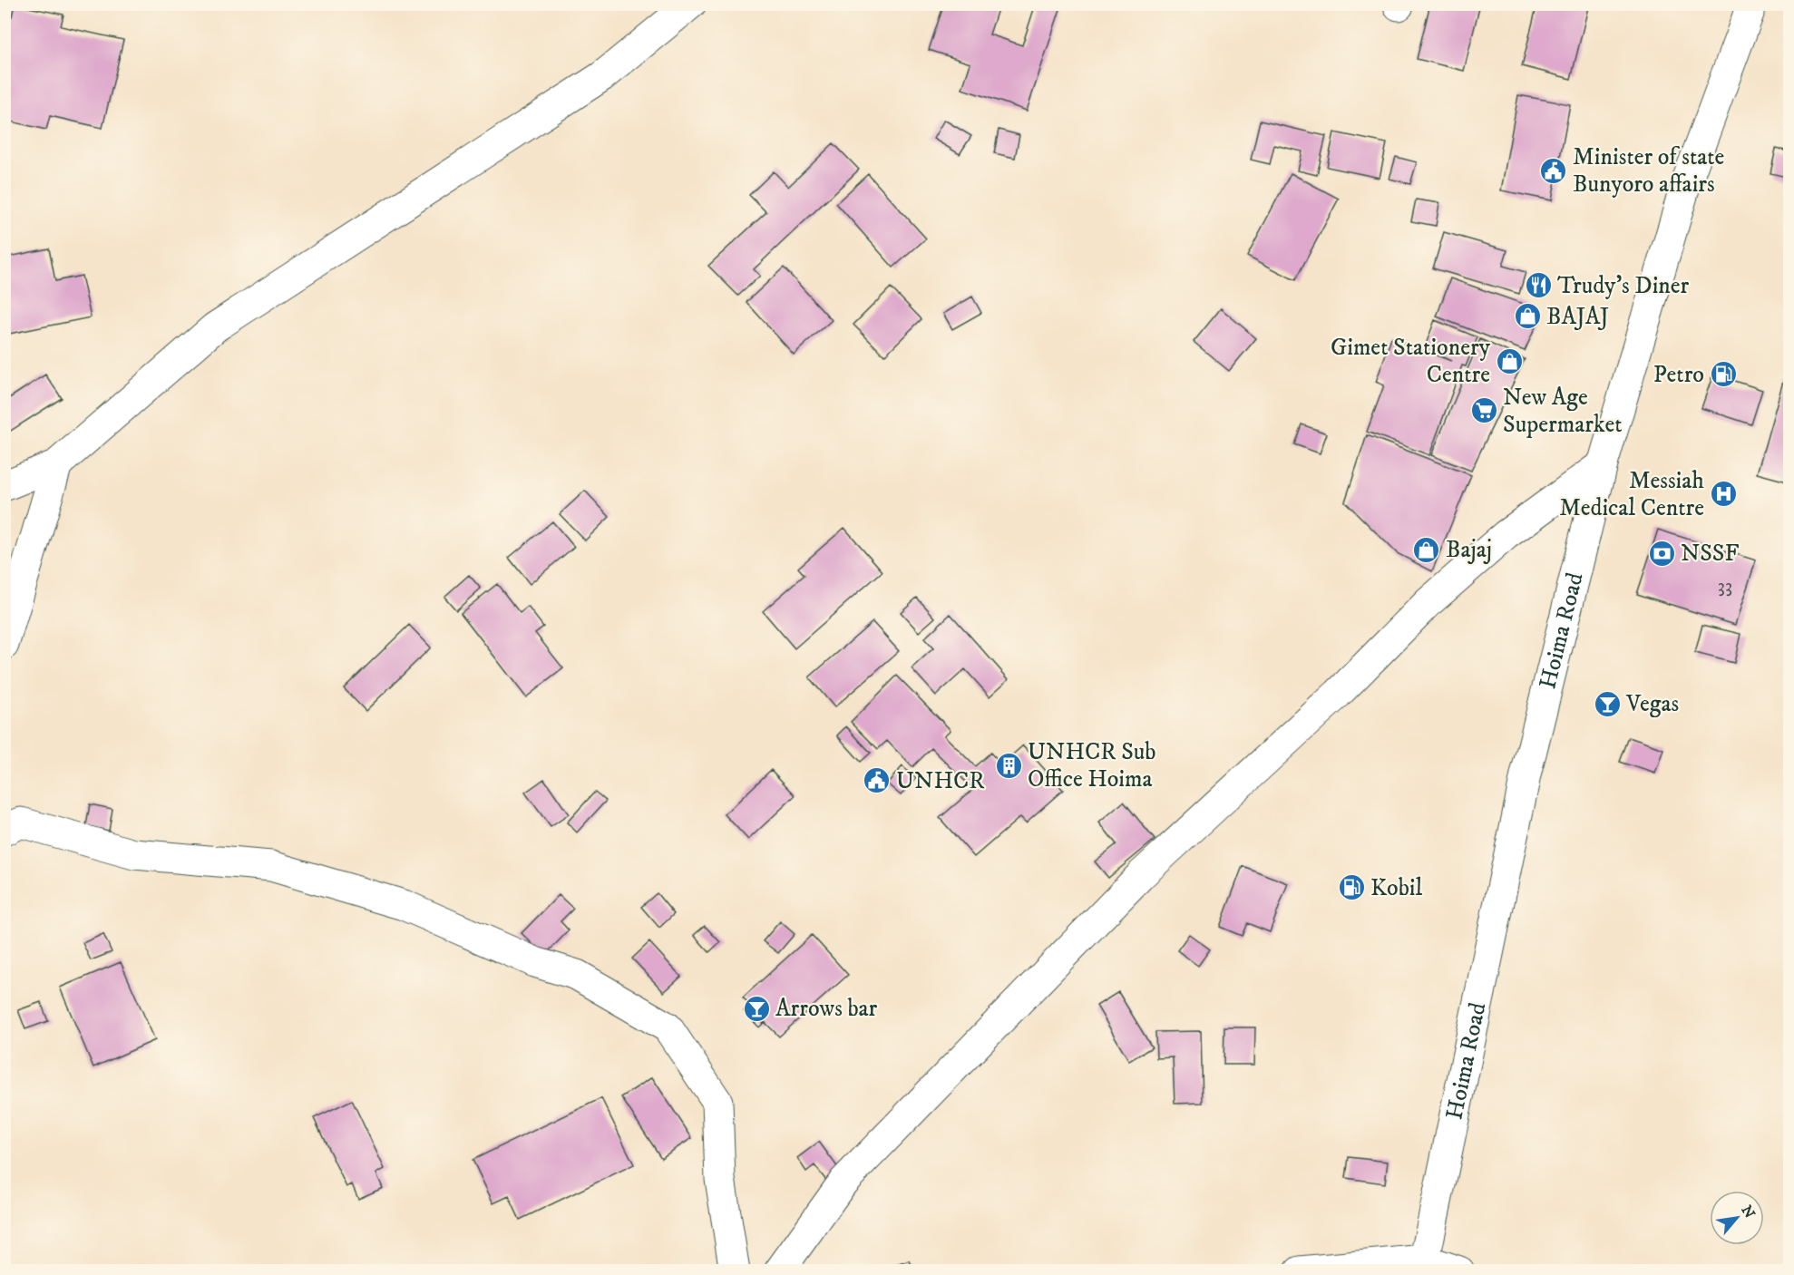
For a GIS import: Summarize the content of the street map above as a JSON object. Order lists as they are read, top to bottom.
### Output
{
  "streets": {
    "street": ["Hoima Road"]
  },
  "places": {
    "public building": ["Minister of state Bunyoro affairs", "UNHCR"],
    "restaurant": ["Trudy's Diner"],
    "shop": ["BAJAJ", "Gimet Stationery Centre", "Bajaj"],
    "fuel station": ["Petro", "Kobil"],
    "supermarket": ["New Age Supermarket"],
    "hospital": ["Messiah Medical Centre"],
    "bank": ["NSSF"],
    "bar": ["Vegas", "Arrows bar"],
    "building": ["UNHCR Sub Office Hoima"]
  },
  "house_numbers": ["33"],
  "north": "top right"
}
